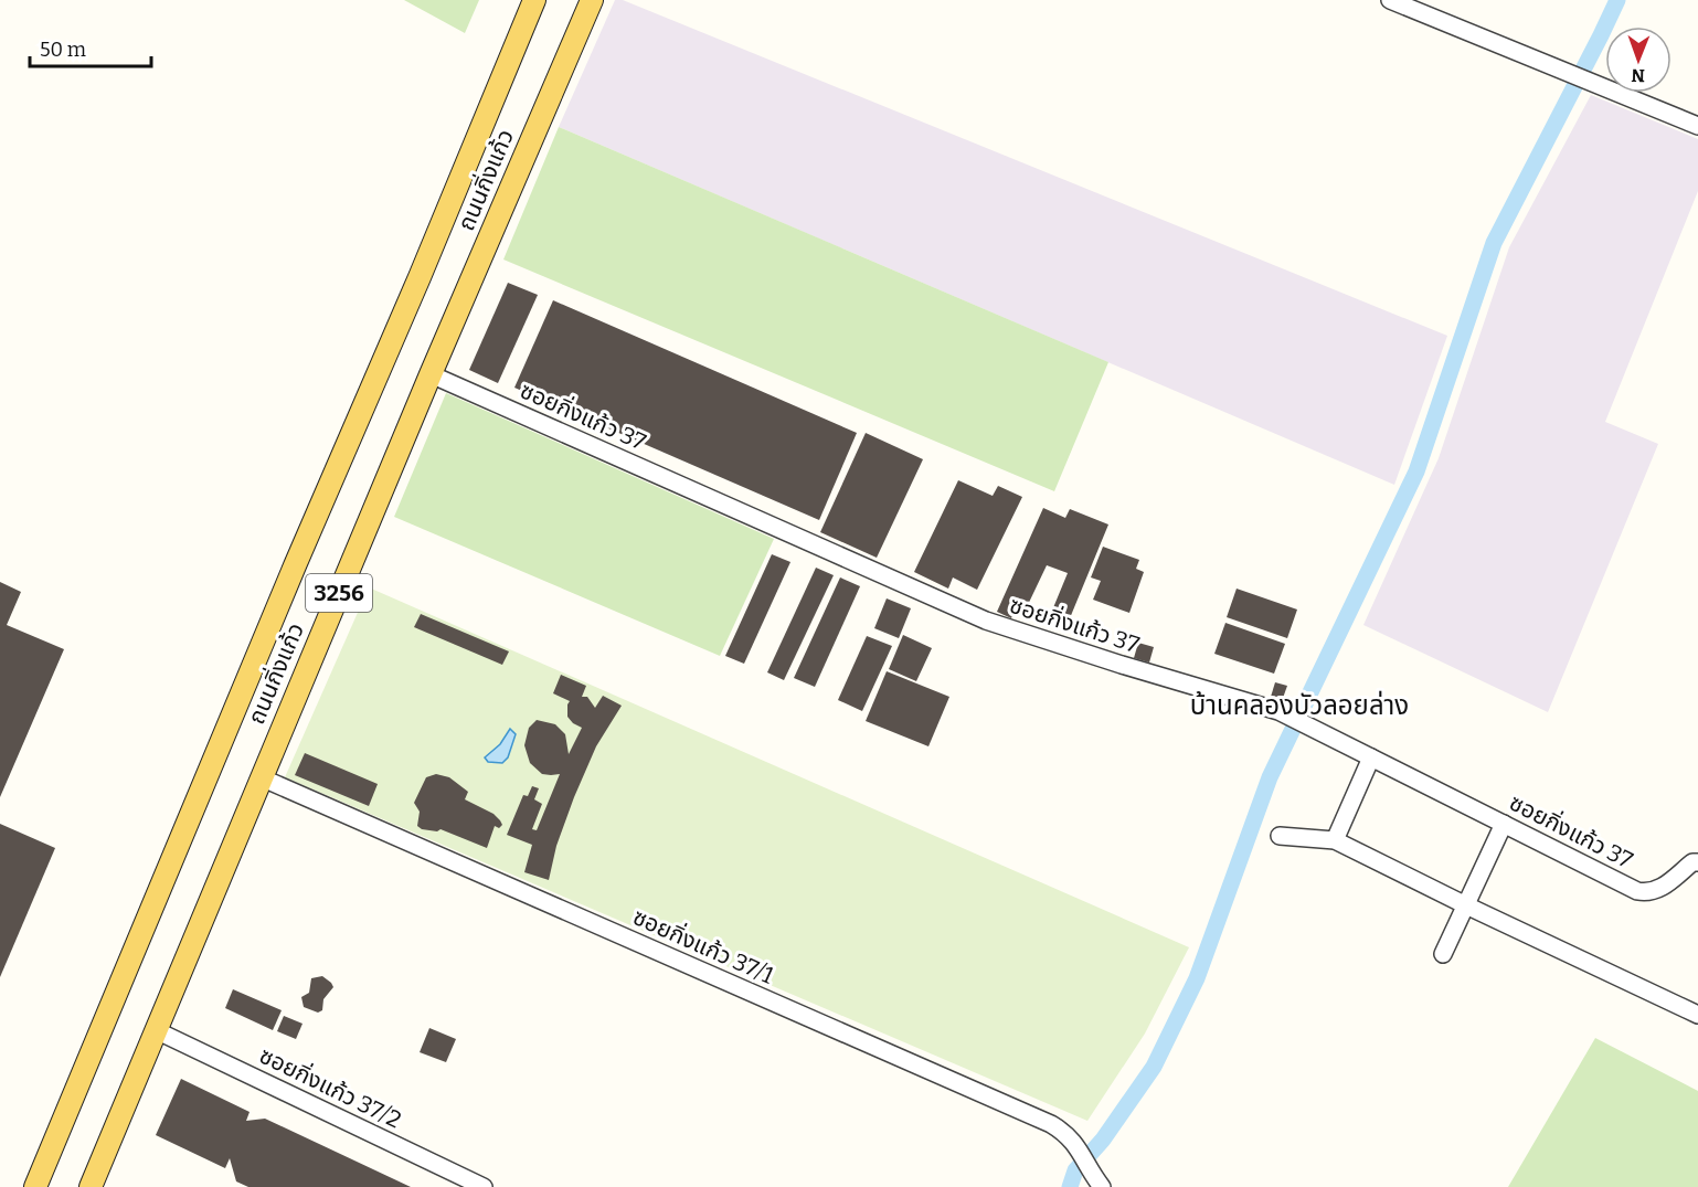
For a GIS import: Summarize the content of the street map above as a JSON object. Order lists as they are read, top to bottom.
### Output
{
  "streets": {
    "main road": ["ถนนกิ่งแก้ว", "3256"],
    "street": ["ซอยกิ่งแก้ว 37", "ซอยกิ่งแก้ว 37/1", "ซอยกิ่งแก้ว 37/2"]
  },
  "crossings": [
    ["ถนนกิ่งแก้ว", "ซอยกิ่งแก้ว 37"],
    ["ถนนกิ่งแก้ว", "ซอยกิ่งแก้ว 37/1"],
    ["ถนนกิ่งแก้ว", "ซอยกิ่งแก้ว 37/2"]
  ],
  "districts": ["บ้านคลองบัวลอยล่าง"],
  "scale_bar": "50 m",
  "north": "bottom"
}
